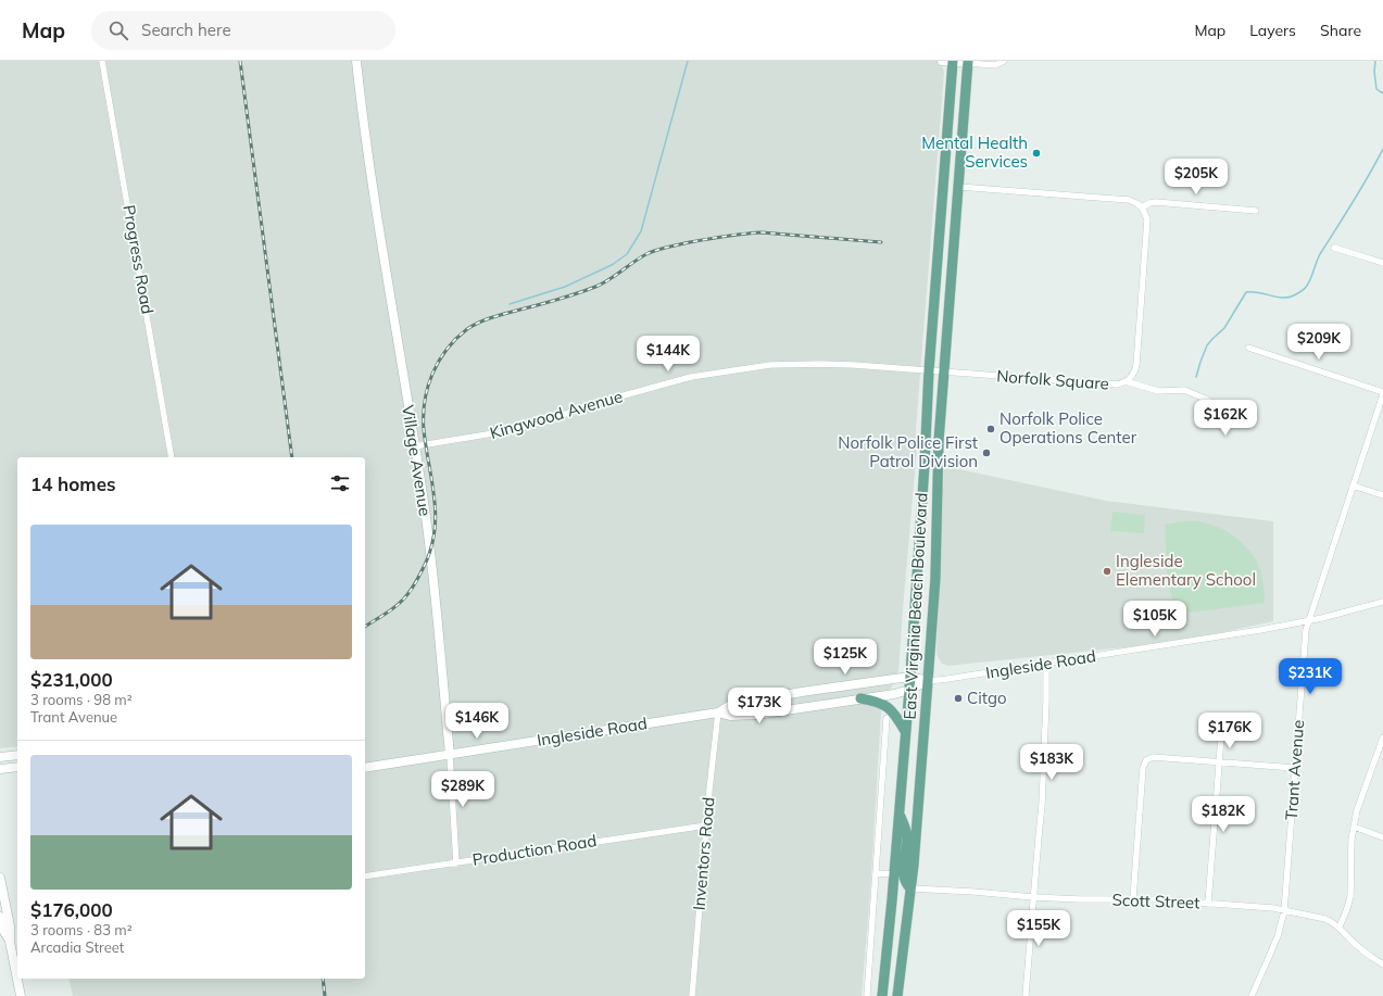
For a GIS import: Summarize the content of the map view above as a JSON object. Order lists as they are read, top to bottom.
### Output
{
  "streets": {
    "main road": ["East Virginia Beach Boulevard"],
    "street": [
      "Progress Road",
      "Norfolk Square",
      "Kingwood Avenue",
      "Village Avenue",
      "Ingleside Road",
      "Trant Avenue",
      "Production Road",
      "Inventors Road",
      "Scott Street"
    ]
  },
  "crossings": [
    ["Norfolk Square", "Kingwood Avenue"],
    ["Norfolk Square", "East Virginia Beach Boulevard"],
    ["Kingwood Avenue", "Village Avenue"],
    ["Kingwood Avenue", "East Virginia Beach Boulevard"],
    ["Village Avenue", "Ingleside Road"],
    ["Village Avenue", "Production Road"],
    ["East Virginia Beach Boulevard", "Ingleside Road"],
    ["East Virginia Beach Boulevard", "Scott Street"],
    ["Ingleside Road", "Trant Avenue"],
    ["Ingleside Road", "Inventors Road"],
    ["Trant Avenue", "Scott Street"],
    ["Production Road", "Inventors Road"]
  ],
  "places": [
    "Mental Health Services",
    "Norfolk Police Operations Center",
    "Norfolk Police First Patrol Division",
    "Ingleside Elementary School",
    "Citgo"
  ],
  "page": {
    "header": "Map",
    "search": "Search here",
    "nav": ["Map", "Layers", "Share"],
    "price": [
      "$205K",
      "$209K",
      "$144K",
      "$162K",
      "$105K",
      "$125K",
      "$231K",
      "$173K",
      "$146K",
      "$176K",
      "$183K",
      "$289K",
      "$182K",
      "$155K"
    ],
    "heading": "14 homes",
    "list": [
      {
        "name": "$231,000",
        "note": "3 rooms · 98 m² · Trant Avenue"
      },
      {
        "name": "$176,000",
        "note": "3 rooms · 83 m² · Arcadia Street"
      }
    ]
  }
}
